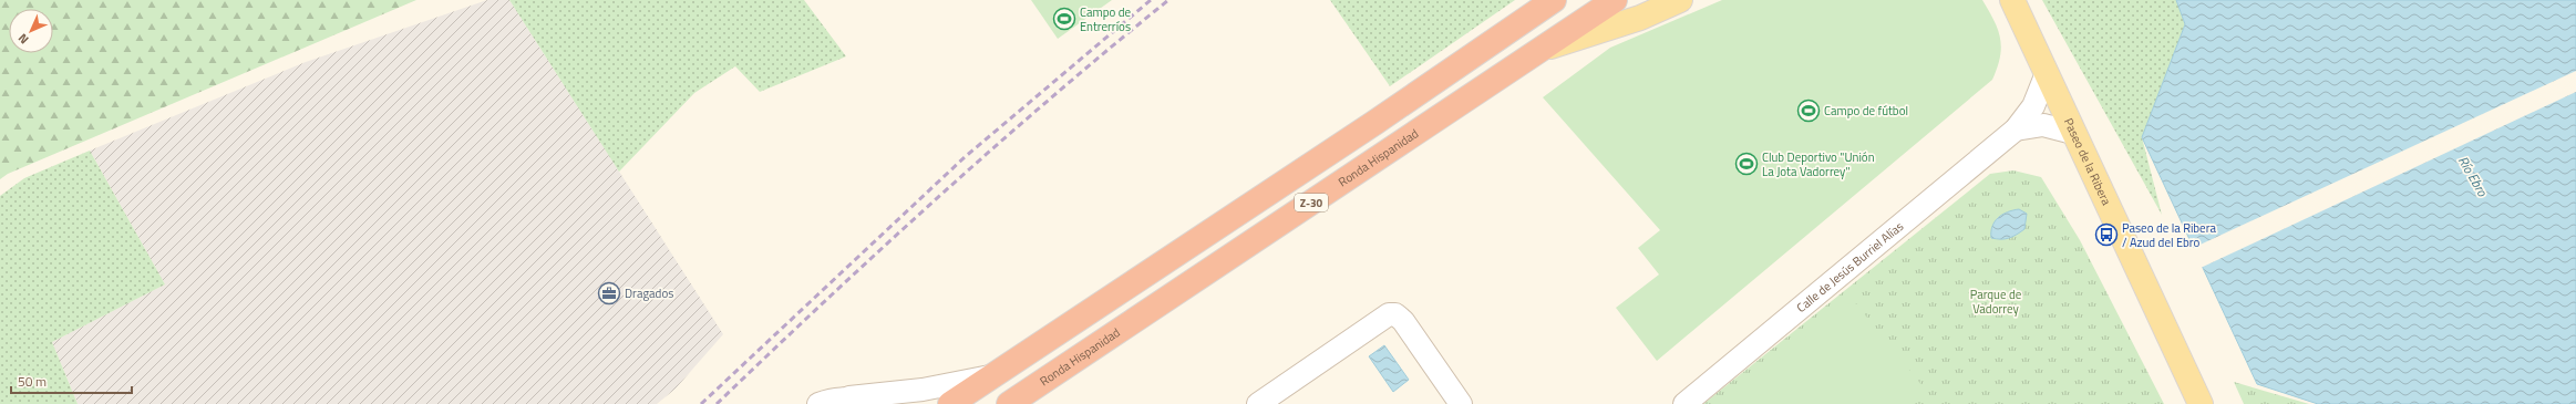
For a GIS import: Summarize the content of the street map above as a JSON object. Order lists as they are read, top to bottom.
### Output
{
  "streets": {
    "highway": ["Ronda Hispanidad", "Z-30"],
    "main road": ["Paseo de la Ribera"],
    "street": ["Calle de Jesús Burriel Alías"]
  },
  "crossings": [
    ["Paseo de la Ribera", "Calle de Jesús Burriel Alías"]
  ],
  "water": ["Río Ebro"],
  "parks": ["Parque de Vadorrey"],
  "places": {
    "sports": ["Campo de Entrerríos", "Campo de fútbol", "Club Deportivo \"Unión La Jota Vadorrey\""],
    "bus stop": ["Paseo de la Ribera / Azud del Ebro"],
    "office": ["Dragados"]
  },
  "scale_bar": "50 m",
  "north": "bottom left"
}
